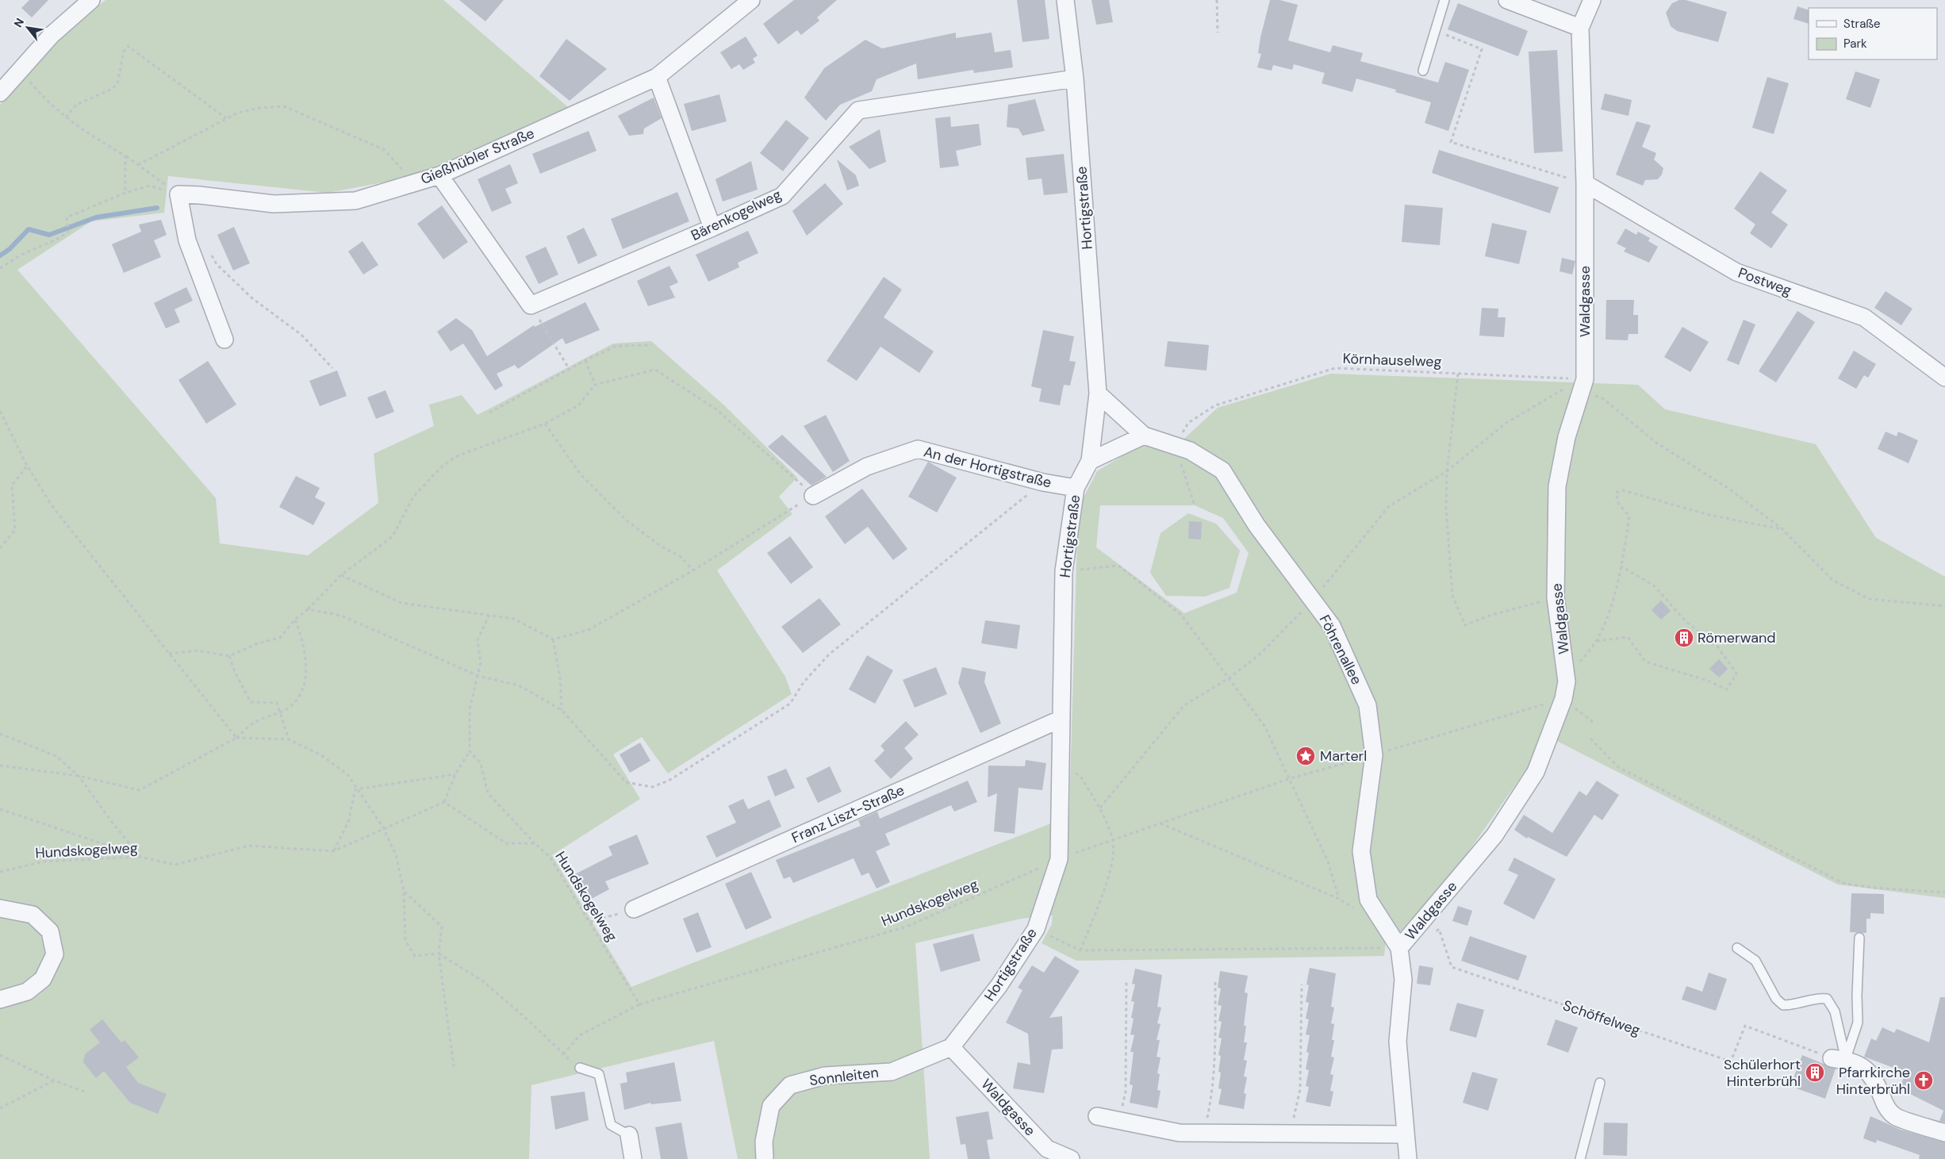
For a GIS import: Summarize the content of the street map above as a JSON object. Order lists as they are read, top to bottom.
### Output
{
  "streets": {
    "street": [
      "Gießhübler Straße",
      "Hortigstraße",
      "Bärenkogelweg",
      "Postweg",
      "Waldgasse",
      "An der Hortigstraße",
      "Föhrenallee",
      "Franz Liszt-Straße",
      "Sonnleiten"
    ],
    "path": ["Körnhauselweg", "Hundskogelweg", "Schöffelweg"]
  },
  "crossings": [
    ["Hortigstraße", "Bärenkogelweg"],
    ["Hortigstraße", "Waldgasse"],
    ["Hortigstraße", "An der Hortigstraße"],
    ["Hortigstraße", "Föhrenallee"],
    ["Hortigstraße", "Franz Liszt-Straße"],
    ["Hortigstraße", "Hundskogelweg"],
    ["Hortigstraße", "Sonnleiten"],
    ["Postweg", "Waldgasse"],
    ["Waldgasse", "Körnhauselweg"],
    ["Waldgasse", "Föhrenallee"],
    ["Waldgasse", "Hundskogelweg"],
    ["Waldgasse", "Sonnleiten"],
    ["Körnhauselweg", "Föhrenallee"],
    ["Föhrenallee", "Hundskogelweg"]
  ],
  "places": {
    "building": ["Römerwand", "Schülerhort Hinterbrühl"],
    "place": ["Marterl"],
    "church": ["Pfarrkirche Hinterbrühl"]
  },
  "legend": ["Straße", "Park"],
  "north": "top left"
}
